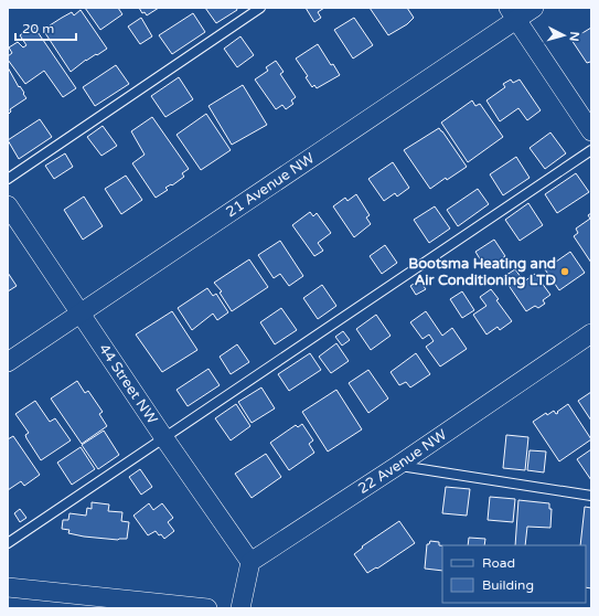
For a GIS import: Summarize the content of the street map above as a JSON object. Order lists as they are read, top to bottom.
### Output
{
  "streets": {
    "street": ["21 Avenue NW", "44 Street NW", "22 Avenue NW"]
  },
  "crossings": [
    ["21 Avenue NW", "44 Street NW"],
    ["44 Street NW", "22 Avenue NW"]
  ],
  "places": ["Bootsma Heating and Air Conditioning LTD"],
  "legend": ["Road", "Building"],
  "scale_bar": "20 m",
  "north": "right"
}
